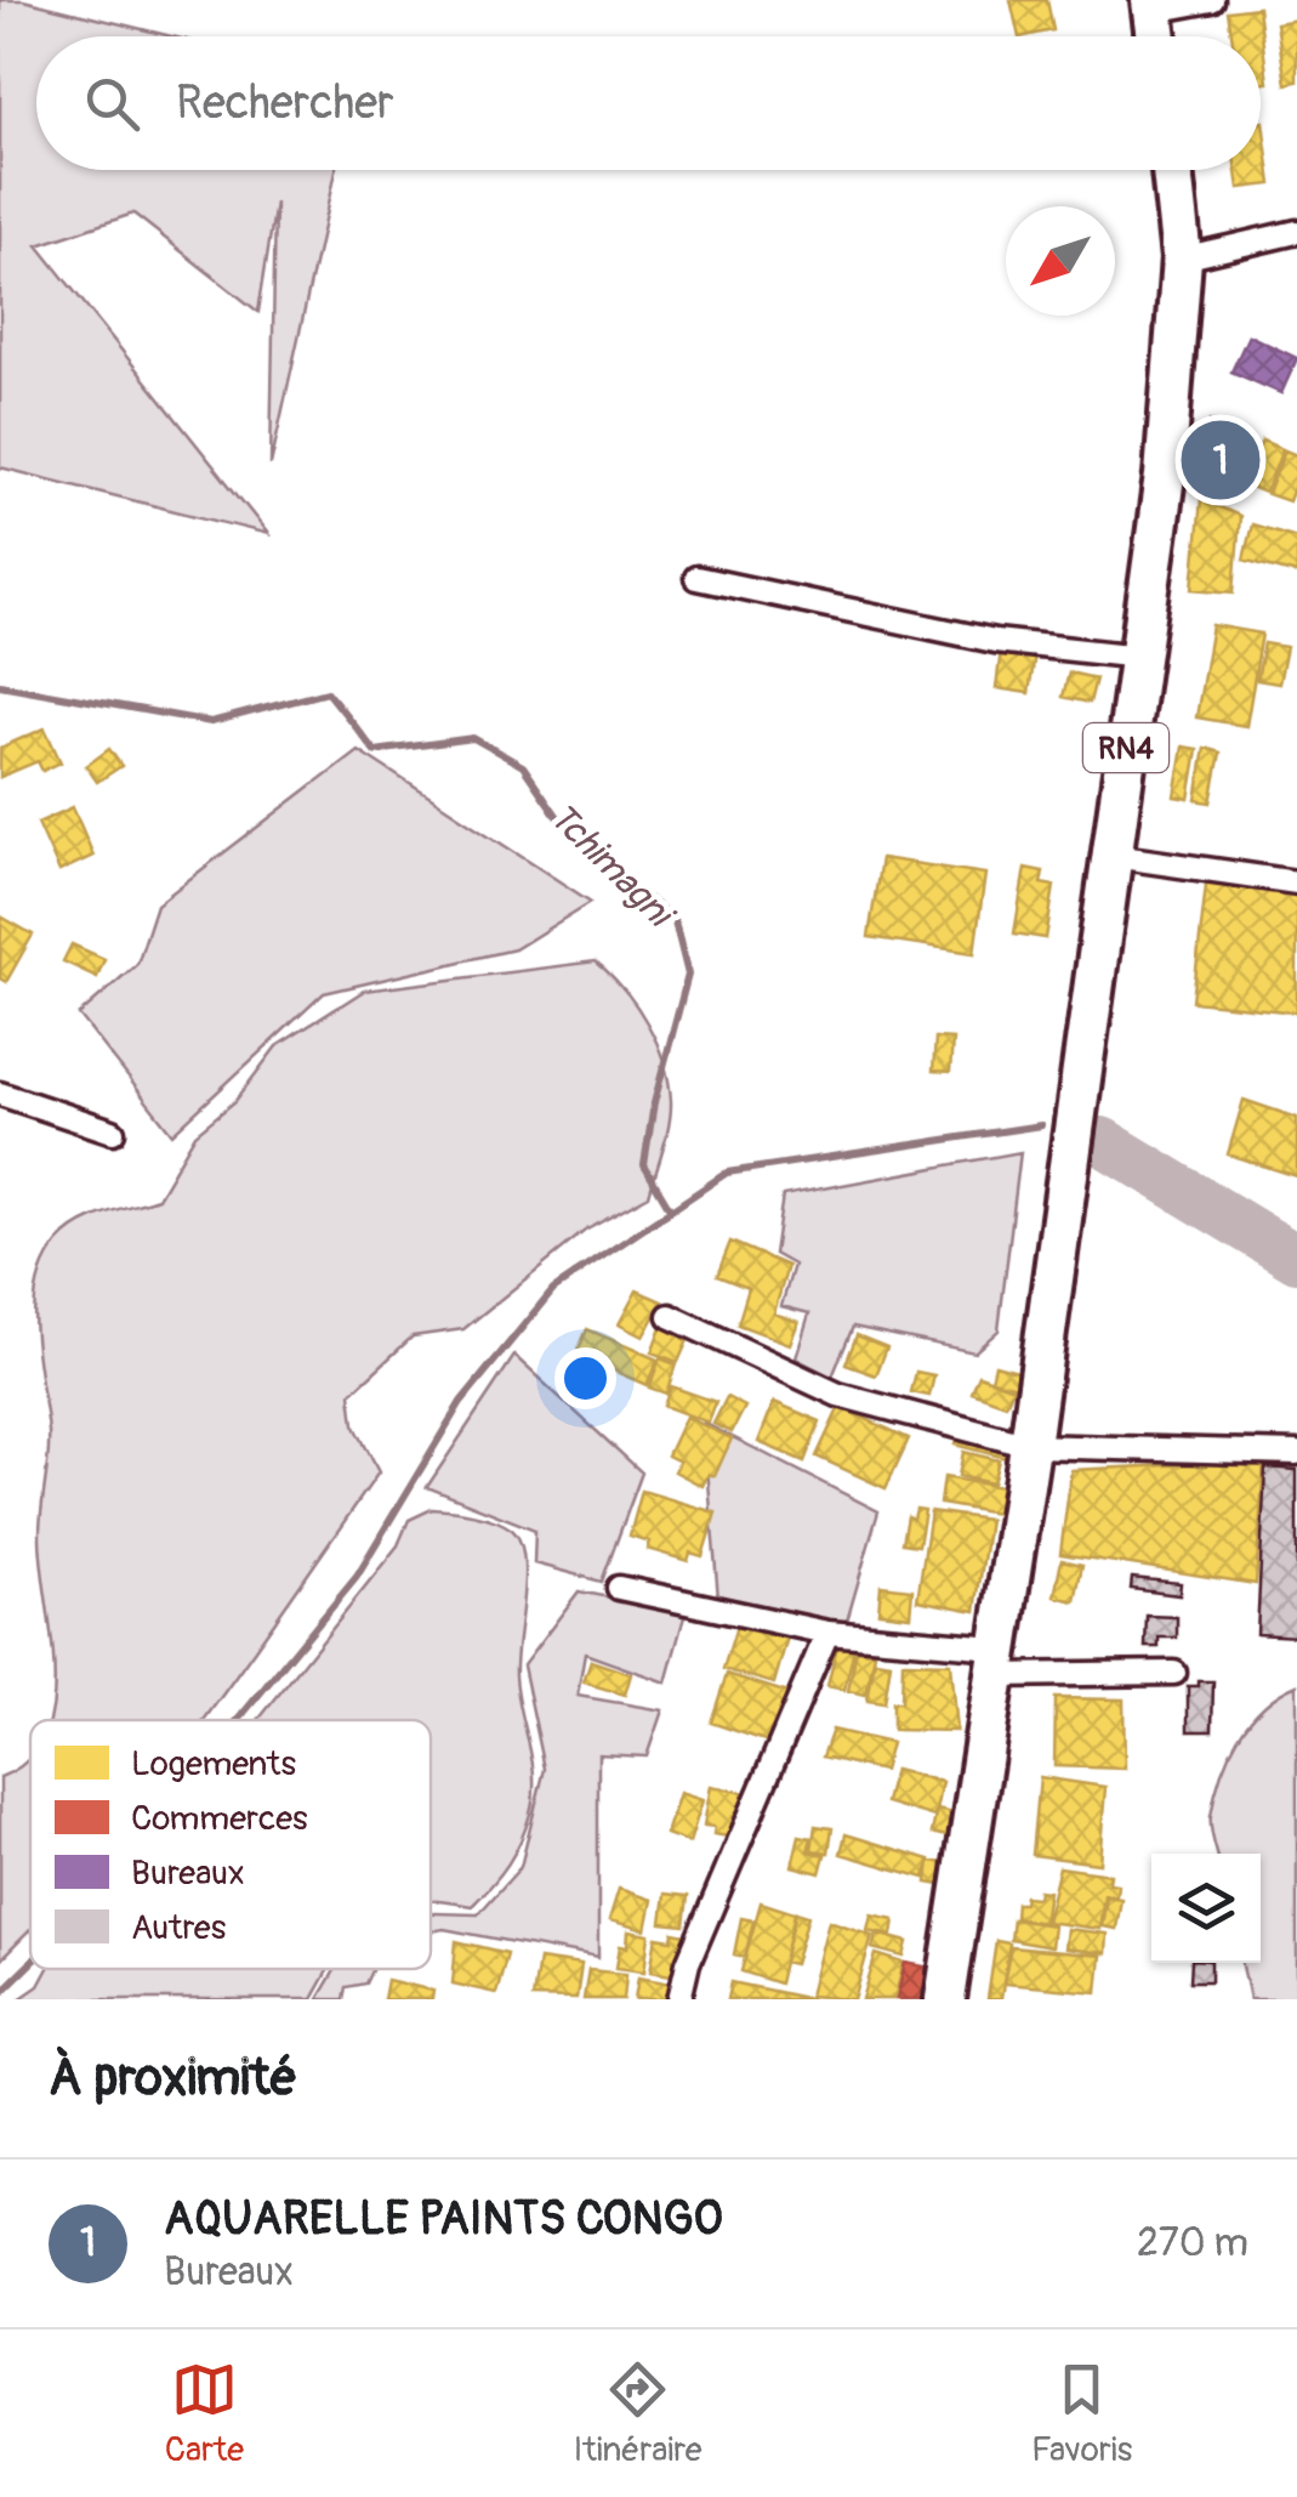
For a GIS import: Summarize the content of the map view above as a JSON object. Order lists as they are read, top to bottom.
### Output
{
  "streets": {
    "highway": ["RN4"]
  },
  "water": ["Tchimagni"],
  "legend": [
    "Logements",
    "Commerces",
    "Bureaux",
    "Autres"
  ],
  "north": "bottom left",
  "page": {
    "search": "Rechercher",
    "pins": "1",
    "heading": "À proximité",
    "list": [
      {
        "mark": "1",
        "name": "AQUARELLE PAINTS CONGO",
        "note": "Bureaux",
        "value": "270 m"
      }
    ],
    "nav": ["Carte", "Itinéraire", "Favoris"]
  }
}
